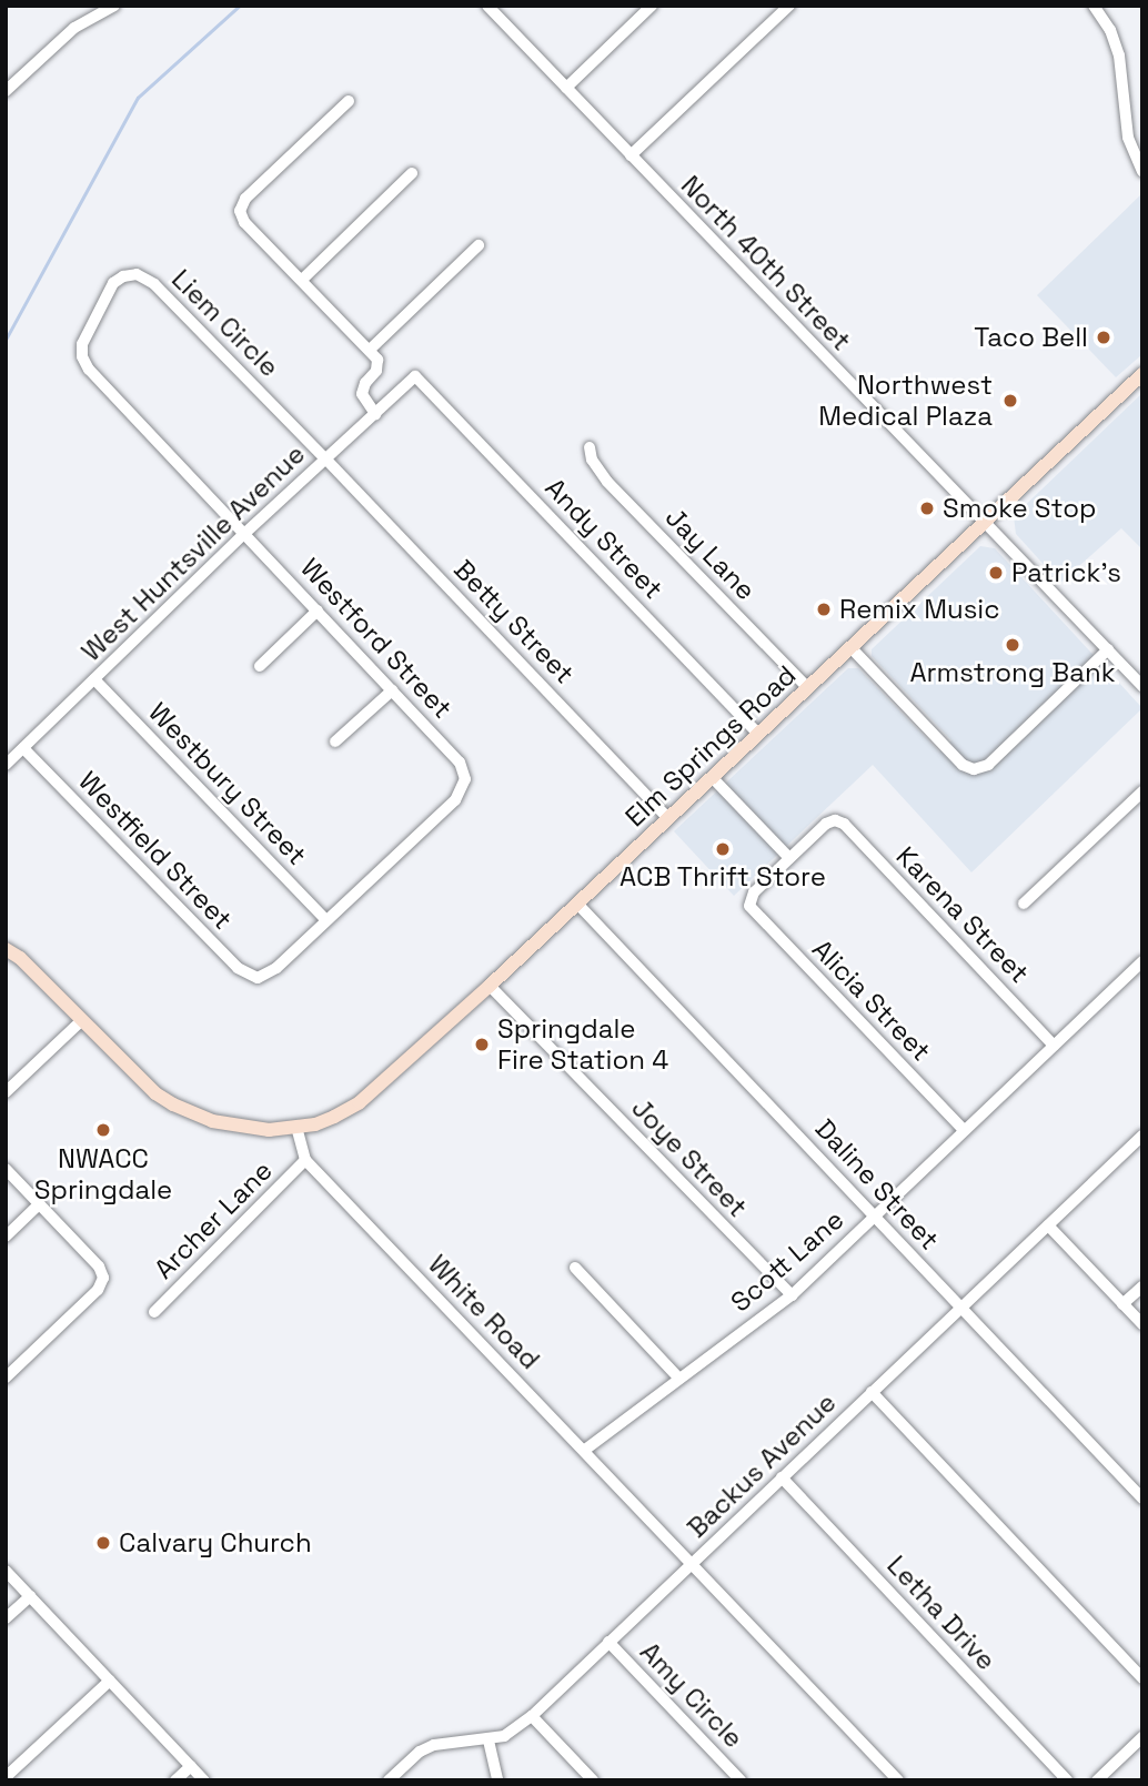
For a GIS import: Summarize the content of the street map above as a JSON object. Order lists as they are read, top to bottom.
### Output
{
  "streets": {
    "main road": ["Elm Springs Road"],
    "street": [
      "North 40th Street",
      "Liem Circle",
      "Andy Street",
      "West Huntsville Avenue",
      "Jay Lane",
      "Betty Street",
      "Westford Street",
      "Westbury Street",
      "Westfield Street",
      "Karena Street",
      "Alicia Street",
      "Joye Street",
      "Daline Street",
      "Archer Lane",
      "Scott Lane",
      "White Road",
      "Backus Avenue",
      "Letha Drive",
      "Amy Circle"
    ]
  },
  "crossings": [
    ["North 40th Street", "Elm Springs Road"],
    ["Liem Circle", "West Huntsville Avenue"],
    ["Liem Circle", "Betty Street"],
    ["Liem Circle", "Westford Street"],
    ["Andy Street", "West Huntsville Avenue"],
    ["Andy Street", "Elm Springs Road"],
    ["West Huntsville Avenue", "Betty Street"],
    ["West Huntsville Avenue", "Westford Street"],
    ["West Huntsville Avenue", "Westbury Street"],
    ["West Huntsville Avenue", "Westfield Street"],
    ["Jay Lane", "Elm Springs Road"],
    ["Betty Street", "Elm Springs Road"],
    ["Westford Street", "Westbury Street"],
    ["Westford Street", "Westfield Street"],
    ["Elm Springs Road", "Joye Street"],
    ["Elm Springs Road", "Daline Street"],
    ["Elm Springs Road", "White Road"],
    ["Westbury Street", "Westfield Street"],
    ["Karena Street", "Alicia Street"],
    ["Karena Street", "Scott Lane"],
    ["Alicia Street", "Scott Lane"],
    ["Joye Street", "Scott Lane"],
    ["Daline Street", "Scott Lane"],
    ["Daline Street", "Backus Avenue"],
    ["Archer Lane", "White Road"],
    ["Scott Lane", "White Road"],
    ["White Road", "Backus Avenue"],
    ["Backus Avenue", "Letha Drive"],
    ["Backus Avenue", "Amy Circle"]
  ],
  "places": [
    "Taco Bell",
    "Northwest Medical Plaza",
    "Smoke Stop",
    "Patrick's",
    "Remix Music",
    "Armstrong Bank",
    "ACB Thrift Store",
    "Springdale Fire Station 4",
    "NWACC Springdale",
    "Calvary Church"
  ]
}
